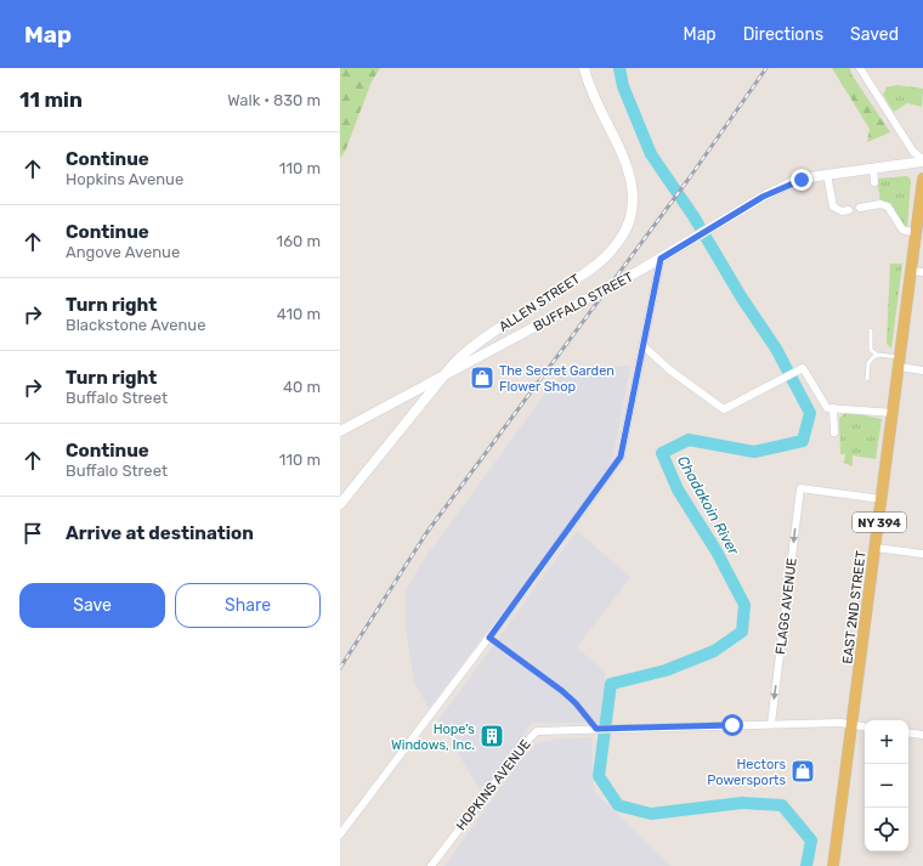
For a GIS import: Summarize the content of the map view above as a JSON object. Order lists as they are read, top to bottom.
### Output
{
  "streets": {
    "main road": ["NY 394", "EAST 2ND STREET"],
    "street": [
      "BUFFALO STREET",
      "ALLEN STREET",
      "FLAGG AVENUE",
      "HOPKINS AVENUE"
    ]
  },
  "crossings": [
    ["BUFFALO STREET", "ALLEN STREET"],
    ["FLAGG AVENUE", "EAST 2ND STREET"],
    ["FLAGG AVENUE", "HOPKINS AVENUE"]
  ],
  "water": ["Chadakoin River"],
  "places": {
    "shop": ["The Secret Garden Flower Shop", "Hectors Powersports"],
    "building": ["Hope's Windows, Inc."]
  },
  "page": {
    "header": "Map",
    "nav": ["Map", "Directions", "Saved"],
    "heading": ["11 min", "Walk · 830 m"],
    "list": [
      ["Continue", "Hopkins Avenue", "110 m"],
      ["Continue", "Angove Avenue", "160 m"],
      ["Turn right", "Blackstone Avenue", "410 m"],
      ["Turn right", "Buffalo Street", "40 m"],
      ["Continue", "Buffalo Street", "110 m"],
      "Arrive at destination"
    ],
    "buttons": ["Save", "Share"],
    "map_buttons": ["+", "−"]
  }
}
